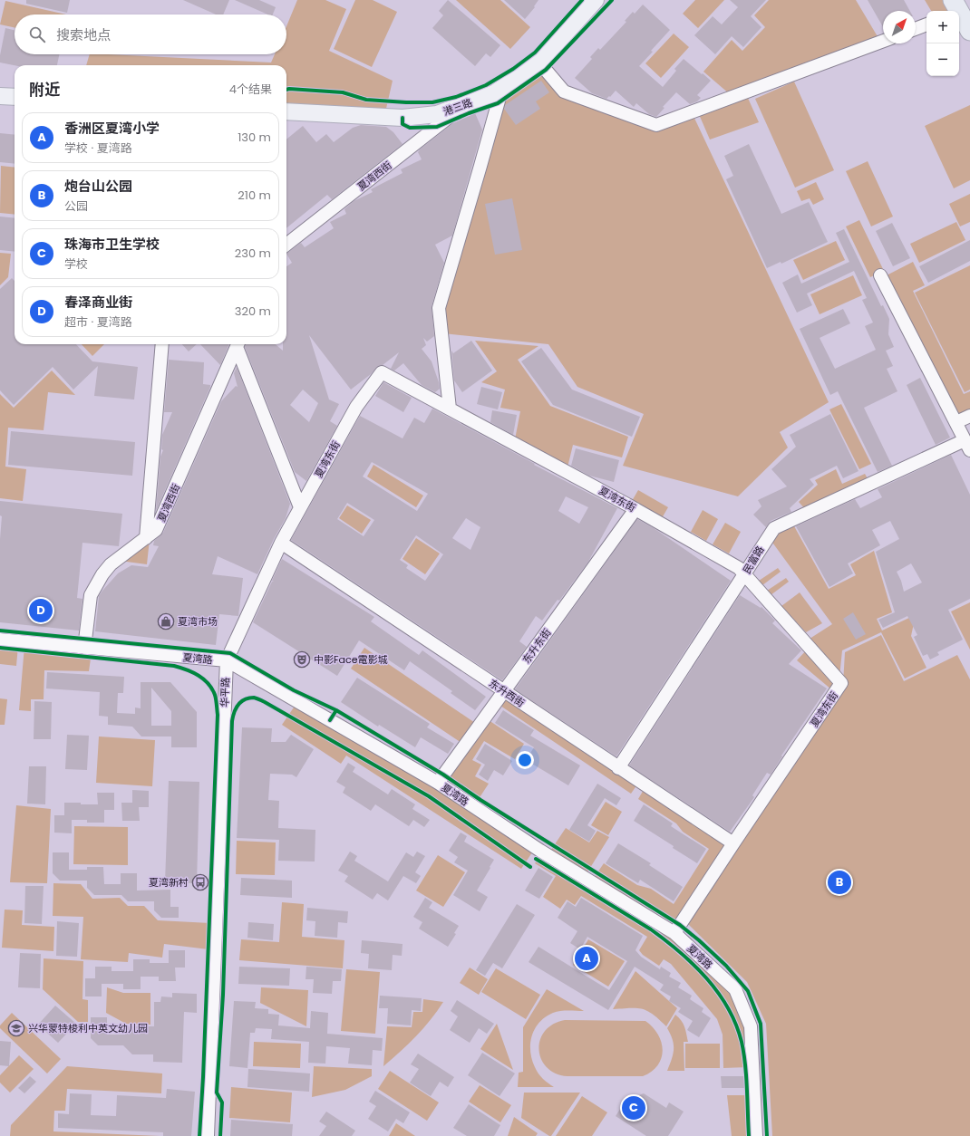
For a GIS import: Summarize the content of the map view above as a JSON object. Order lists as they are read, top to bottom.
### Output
{
  "streets": {
    "main road": ["港三路"],
    "street": [
      "夏湾西街",
      "夏湾东街",
      "民富路",
      "东升东街",
      "夏湾路",
      "华平路",
      "东升西街"
    ]
  },
  "crossings": [
    ["港三路", "夏湾西街"],
    ["夏湾西街", "夏湾路"],
    ["夏湾东街", "民富路"],
    ["夏湾东街", "东升东街"],
    ["夏湾东街", "夏湾路"],
    ["夏湾东街", "华平路"],
    ["夏湾东街", "东升西街"],
    ["民富路", "东升西街"],
    ["东升东街", "夏湾路"],
    ["东升东街", "东升西街"],
    ["夏湾路", "华平路"]
  ],
  "places": {
    "shop": ["夏湾市场"],
    "theatre": ["中影Face電影城"],
    "bus stop": ["夏湾新村"],
    "school or university": ["兴华蒙特梭利中英文幼儿园"]
  },
  "north": "top right",
  "page": {
    "map_buttons": ["+", "−"],
    "search": "搜索地点",
    "heading": ["附近", "4个结果"],
    "list": [
      {
        "mark": "A",
        "name": "香洲区夏湾小学",
        "note": "学校 · 夏湾路",
        "value": "130 m"
      },
      {
        "mark": "B",
        "name": "炮台山公园",
        "note": "公园",
        "value": "210 m"
      },
      {
        "mark": "C",
        "name": "珠海市卫生学校",
        "note": "学校",
        "value": "230 m"
      },
      {
        "mark": "D",
        "name": "春泽商业街",
        "note": "超市 · 夏湾路",
        "value": "320 m"
      }
    ],
    "pins": [
      "D",
      "B",
      "A",
      "C"
    ]
  }
}
